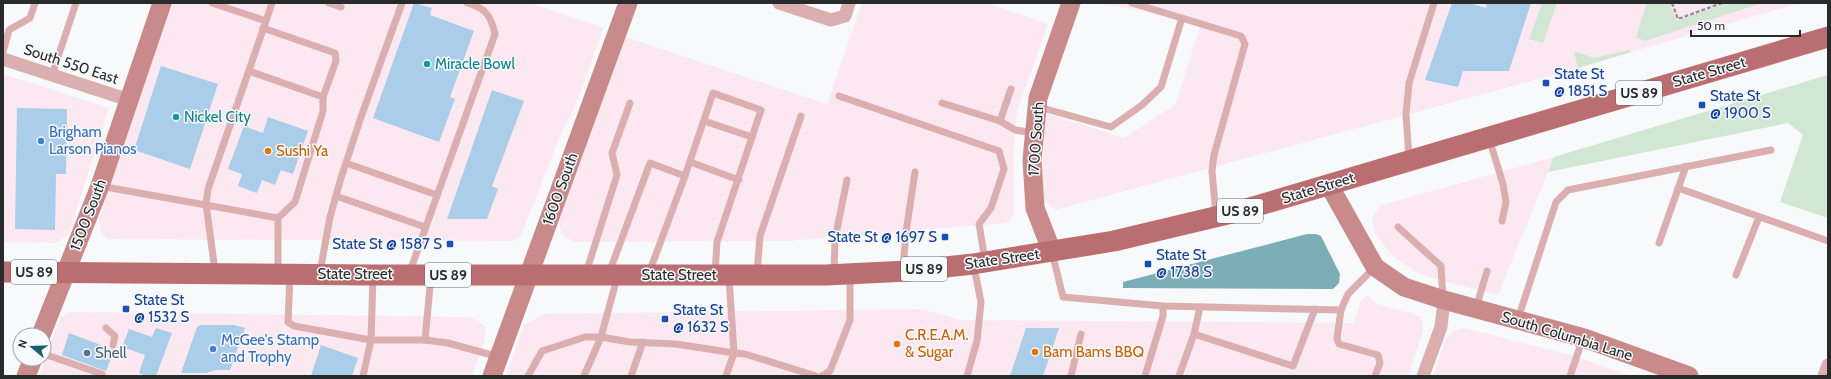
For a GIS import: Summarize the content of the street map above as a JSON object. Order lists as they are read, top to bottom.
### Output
{
  "streets": {
    "main road": ["State Street", "US 89"],
    "street": [
      "South 550 East",
      "1700 South",
      "1600 South",
      "1500 South",
      "South Columbia Lane"
    ]
  },
  "crossings": [
    ["South 550 East", "1500 South"],
    ["State Street", "1700 South"],
    ["State Street", "1600 South"],
    ["State Street", "1500 South"]
  ],
  "places": {
    "other": [
      "Miracle Bowl",
      "Nickel City",
      "Brigham Larson Pianos",
      "Sushi Ya",
      "C.R.E.A.M. & Sugar",
      "McGee's Stamp and Trophy",
      "Bam Bams BBQ",
      "Shell"
    ],
    "transit": [
      "State St @ 1851 S",
      "State St @ 1900 S",
      "State St @ 1697 S",
      "State St @ 1587 S",
      "State St @ 1738 S",
      "State St @ 1532 S",
      "State St @ 1632 S"
    ]
  },
  "scale_bar": "50 m",
  "north": "left"
}
